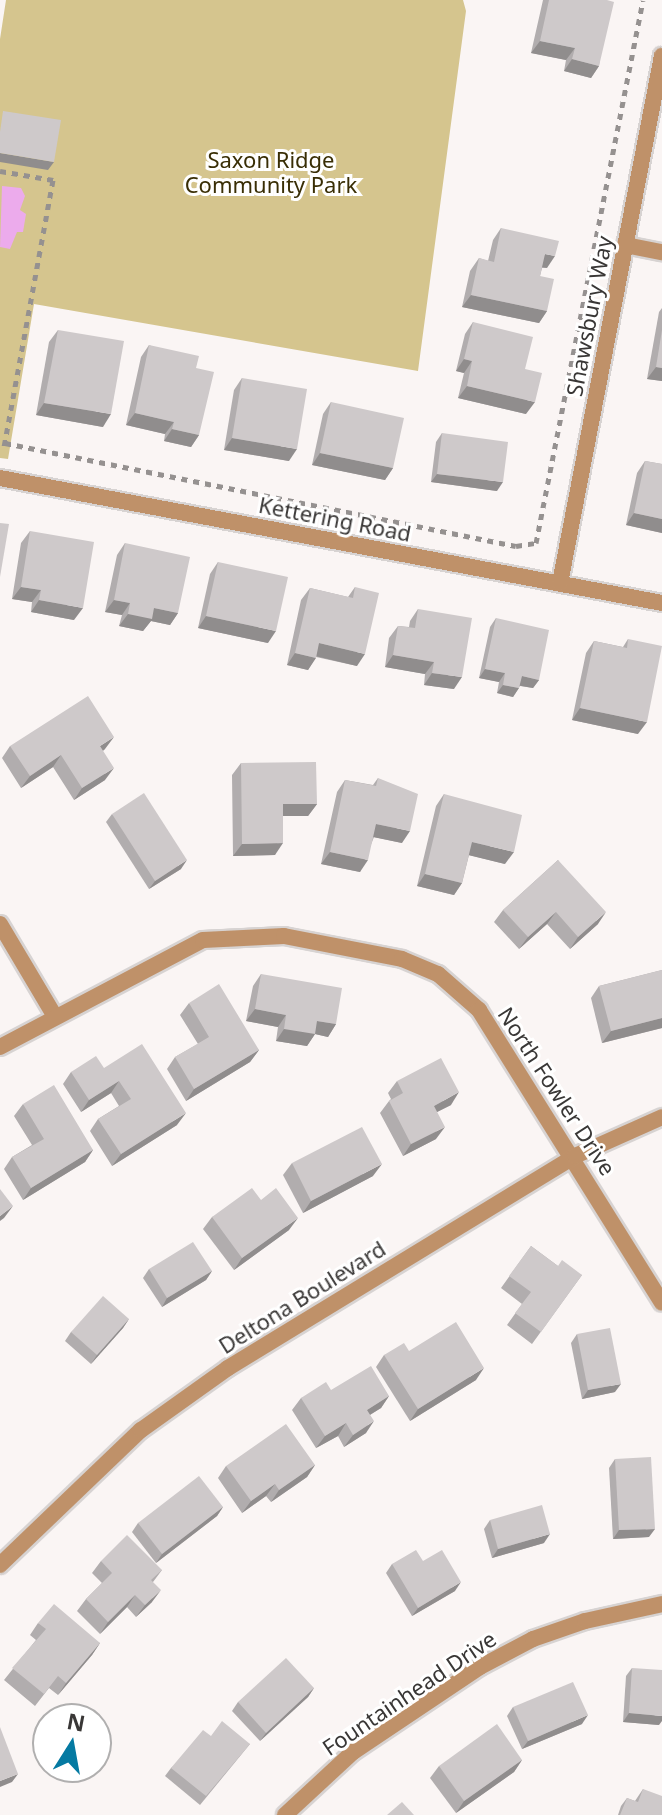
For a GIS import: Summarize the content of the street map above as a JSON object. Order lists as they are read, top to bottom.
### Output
{
  "streets": {
    "street": [
      "Shawsbury Way",
      "Kettering Road",
      "North Fowler Drive",
      "Deltona Boulevard",
      "Fountainhead Drive"
    ]
  },
  "crossings": [
    ["Shawsbury Way", "Kettering Road"],
    ["North Fowler Drive", "Deltona Boulevard"]
  ],
  "parks": ["Saxon Ridge Community Park"],
  "north": "top"
}
